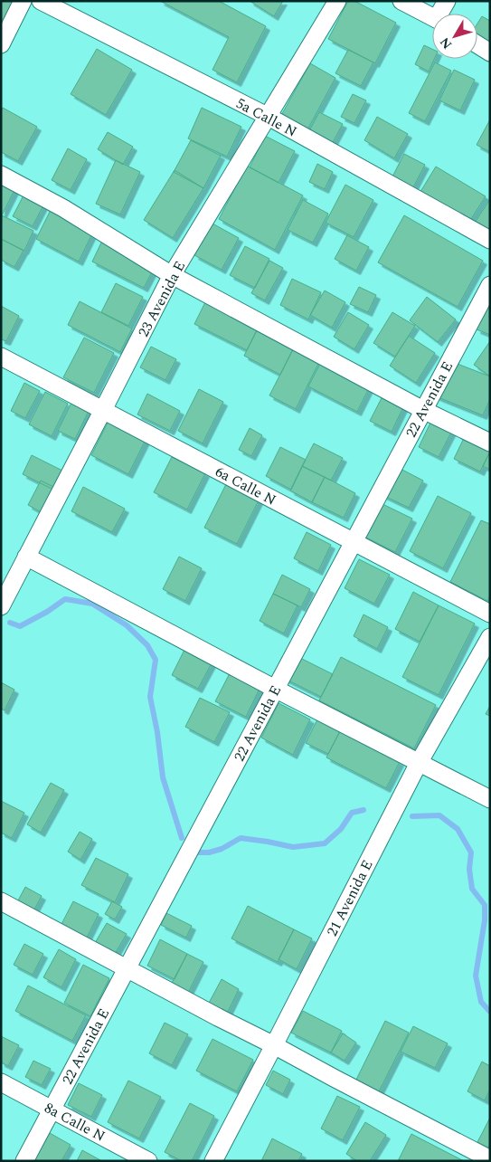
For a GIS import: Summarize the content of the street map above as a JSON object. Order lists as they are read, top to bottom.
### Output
{
  "streets": {
    "street": [
      "5a Calle N",
      "23 Avenida E",
      "22 Avenida E",
      "6a Calle N",
      "21 Avenida E",
      "8a Calle N"
    ]
  },
  "crossings": [
    ["5a Calle N", "23 Avenida E"],
    ["23 Avenida E", "6a Calle N"],
    ["22 Avenida E", "6a Calle N"],
    ["22 Avenida E", "8a Calle N"]
  ],
  "north": "bottom left"
}
